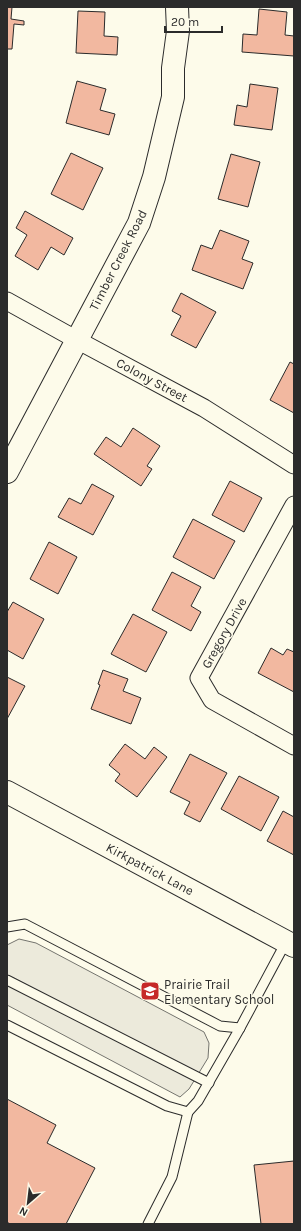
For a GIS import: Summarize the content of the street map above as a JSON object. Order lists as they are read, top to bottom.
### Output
{
  "streets": {
    "street": [
      "Timber Creek Road",
      "Colony Street",
      "Gregory Drive",
      "Kirkpatrick Lane"
    ]
  },
  "crossings": [
    ["Timber Creek Road", "Colony Street"]
  ],
  "places": {
    "school or university": ["Prairie Trail Elementary School"]
  },
  "scale_bar": "20 m",
  "north": "bottom left"
}
